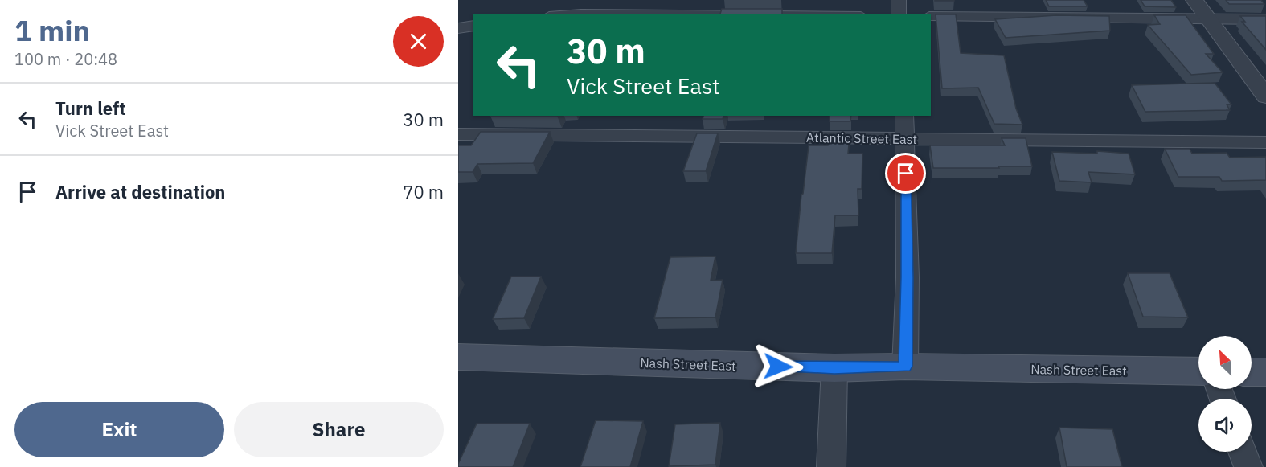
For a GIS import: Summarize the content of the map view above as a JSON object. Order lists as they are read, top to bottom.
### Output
{
  "streets": {
    "main road": ["Nash Street East"],
    "street": ["Atlantic Street East"]
  },
  "north": "top left",
  "page": {
    "heading": ["1 min", "100 m · 20:48"],
    "turn": ["30 m", "Vick Street East"],
    "list": [
      {
        "name": "Turn left",
        "note": "Vick Street East",
        "value": "30 m"
      },
      {
        "name": "Arrive at destination",
        "value": "70 m"
      }
    ],
    "buttons": ["Exit", "Share"]
  }
}
